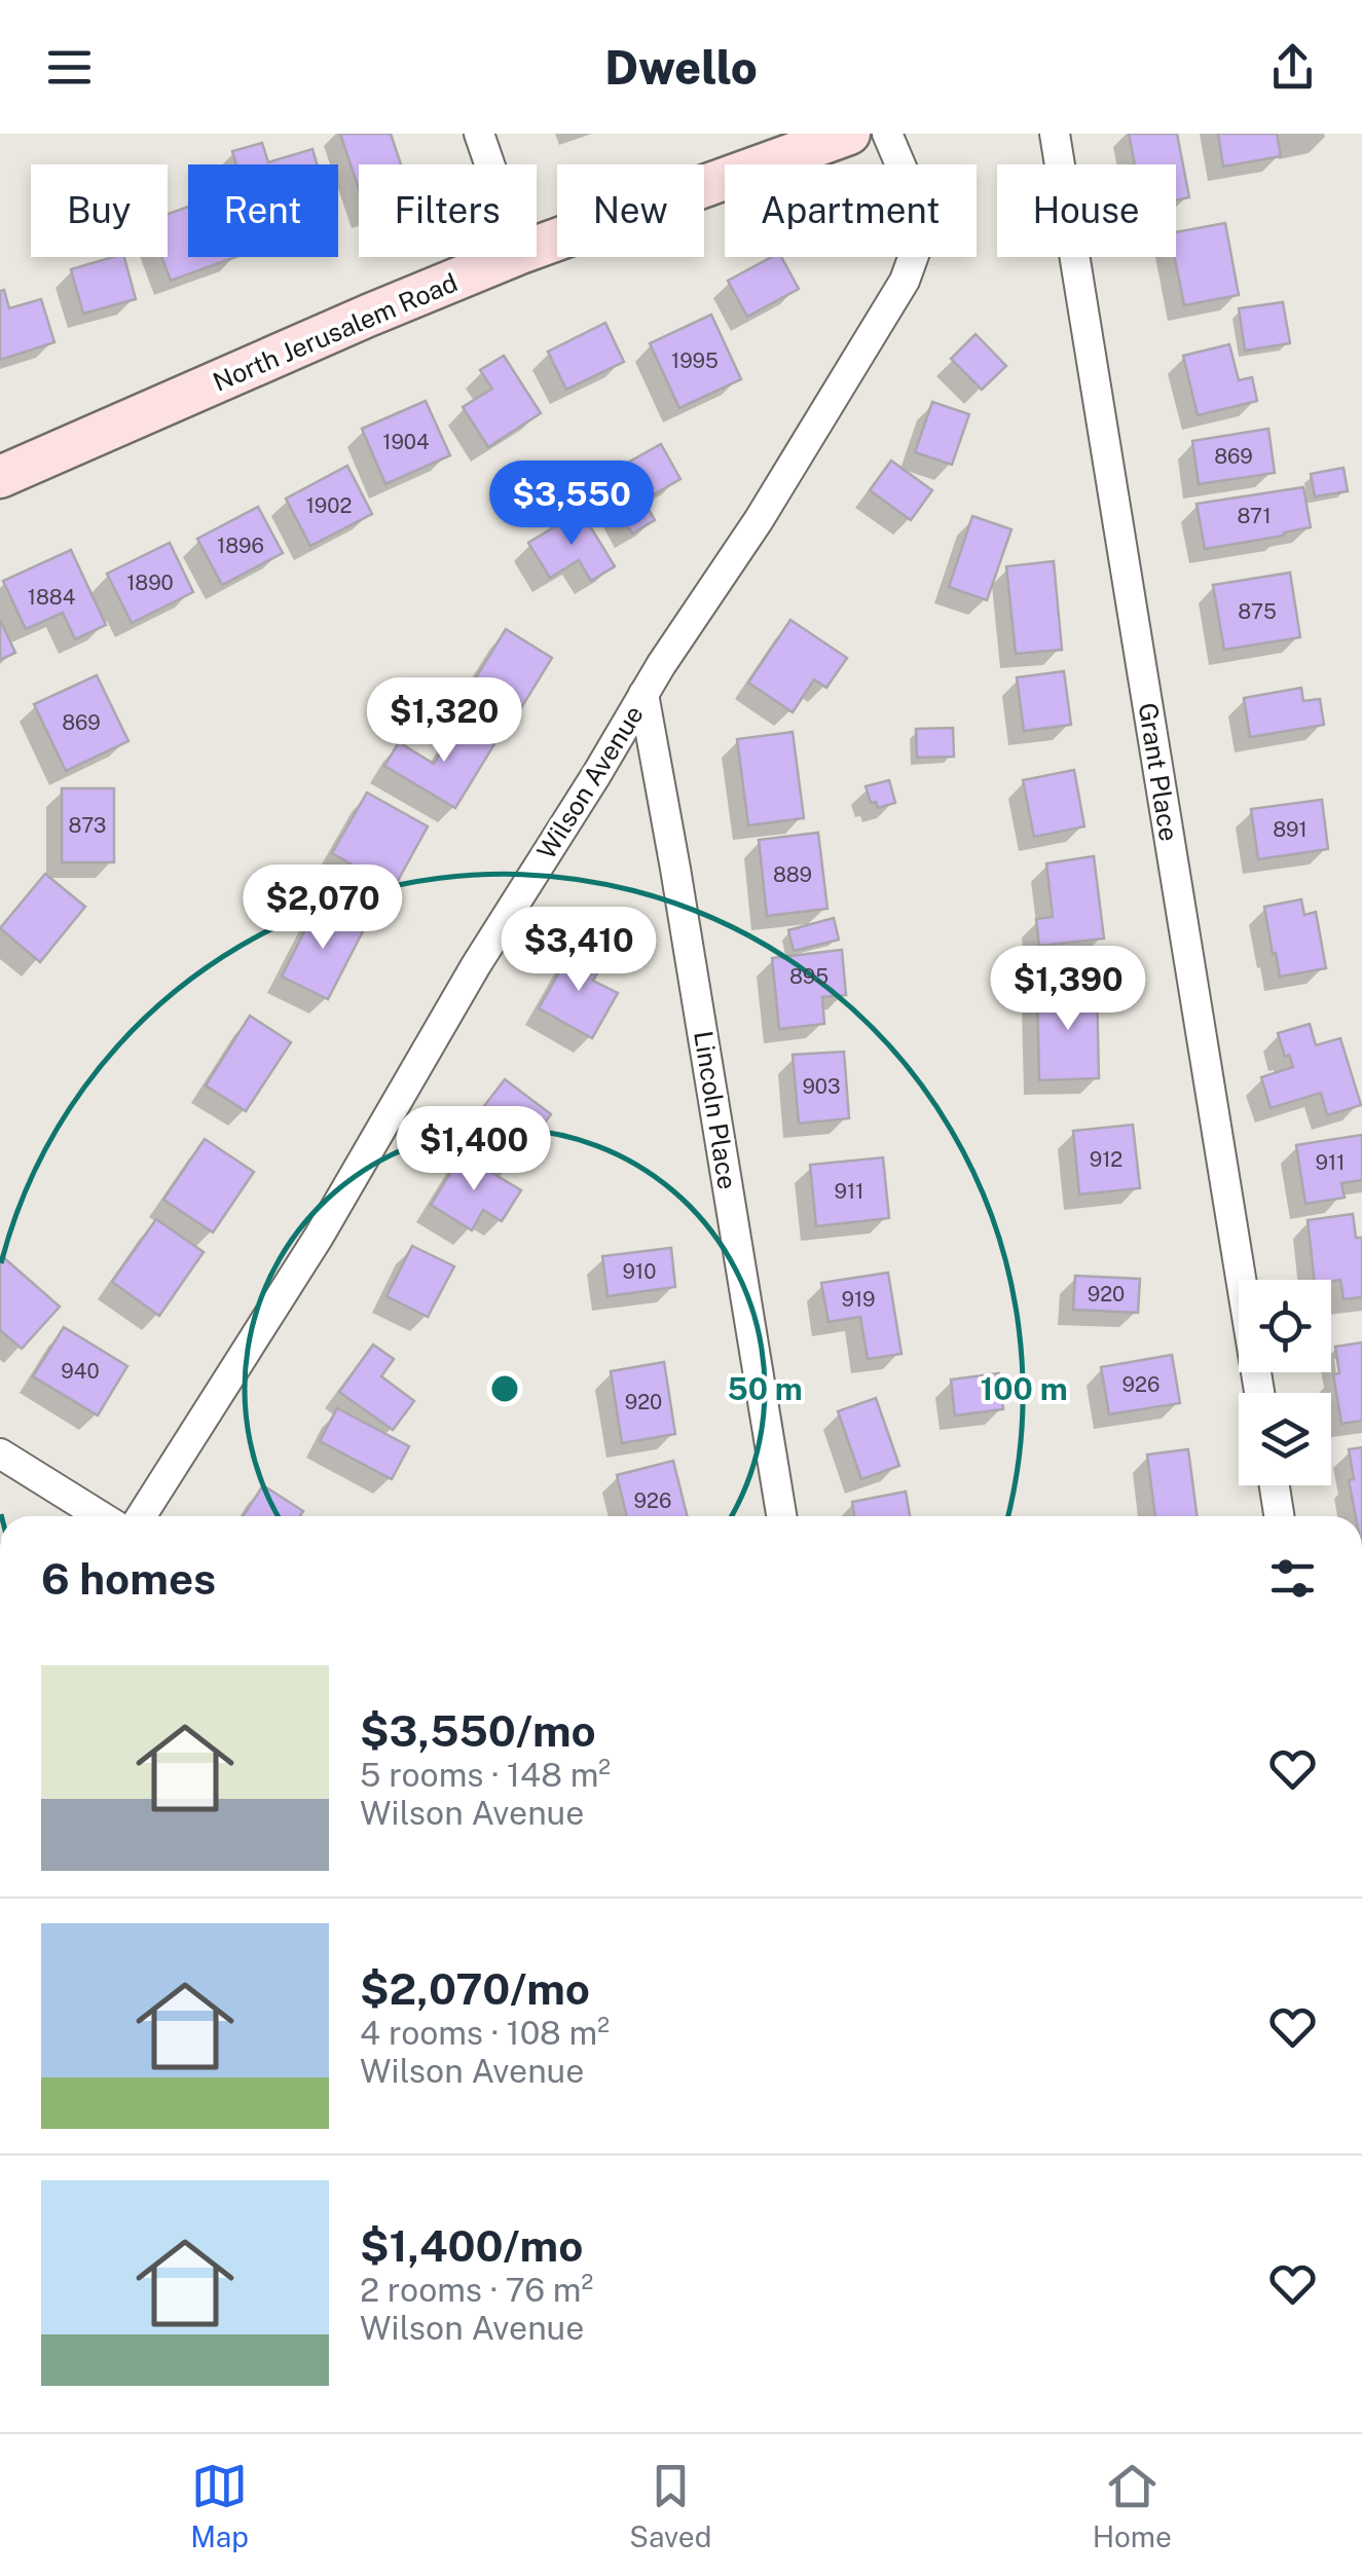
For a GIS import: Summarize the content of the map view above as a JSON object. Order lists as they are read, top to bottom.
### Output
{
  "streets": {
    "main road": ["North Jerusalem Road"],
    "street": ["Grant Place", "Wilson Avenue", "Lincoln Place"]
  },
  "crossings": [
    ["Wilson Avenue", "Lincoln Place"]
  ],
  "house_numbers": [
    "1995",
    "1904",
    "869",
    "1902",
    "871",
    "1896",
    "1890",
    "1884",
    "875",
    "869",
    "873",
    "891",
    "889",
    "895",
    "903",
    "912",
    "911",
    "911",
    "910",
    "920",
    "919",
    "940",
    "926",
    "920",
    "926"
  ],
  "page": {
    "header": "Dwello",
    "chip": [
      "Buy",
      "Rent",
      "Filters",
      "New",
      "Apartment",
      "House"
    ],
    "price": [
      "$3,550",
      "$1,320",
      "$2,070",
      "$3,410",
      "$1,390",
      "$1,400"
    ],
    "heading": "6 homes",
    "list": [
      {
        "name": "$3,550/mo",
        "note": "5 rooms · 148 m² · Wilson Avenue"
      },
      {
        "name": "$2,070/mo",
        "note": "4 rooms · 108 m² · Wilson Avenue"
      },
      {
        "name": "$1,400/mo",
        "note": "2 rooms · 76 m² · Wilson Avenue"
      }
    ],
    "tabs": ["Map", "Saved", "Home"]
  },
  "rings": ["50 m", "100 m"]
}
